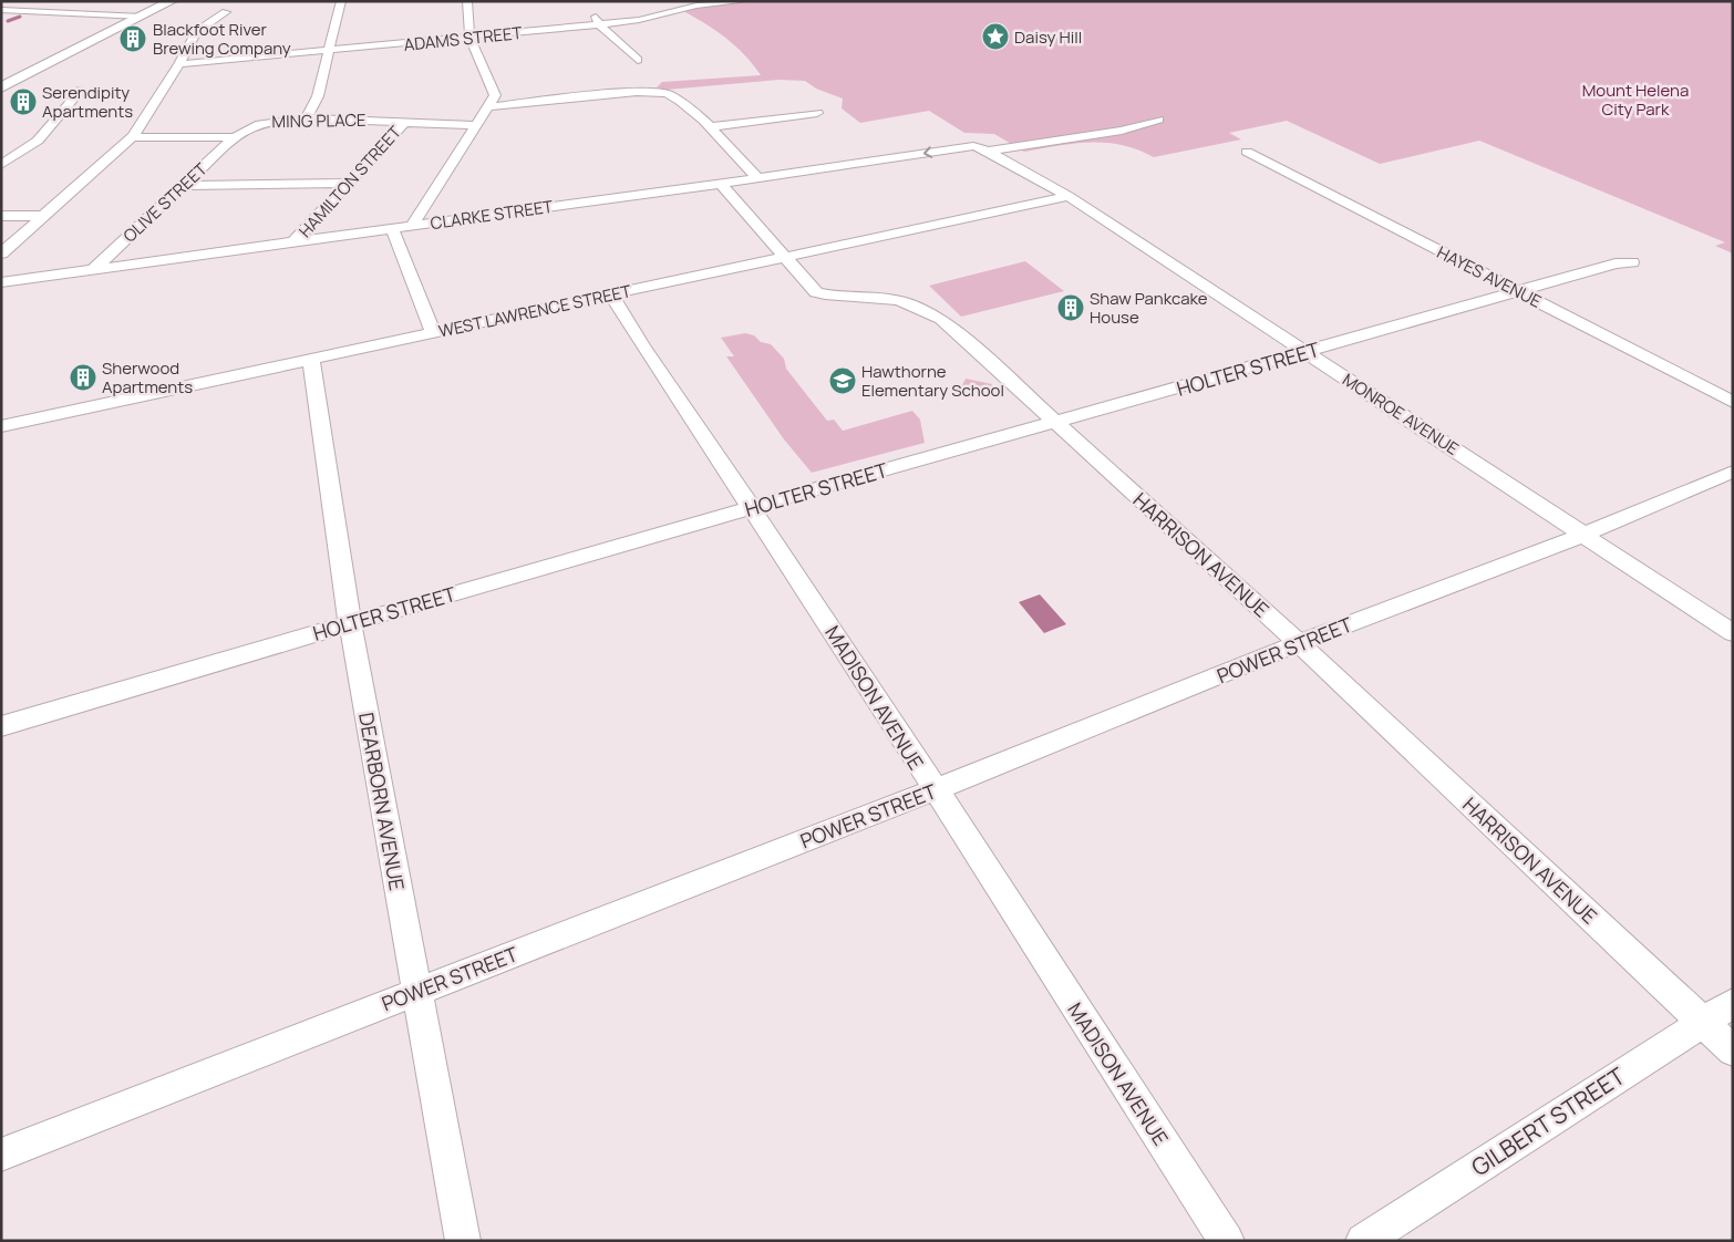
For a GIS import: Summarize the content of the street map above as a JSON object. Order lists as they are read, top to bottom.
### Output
{
  "streets": {
    "street": [
      "ADAMS STREET",
      "MING PLACE",
      "HAMILTON STREET",
      "OLIVE STREET",
      "CLARKE STREET",
      "HAYES AVENUE",
      "WEST LAWRENCE STREET",
      "HOLTER STREET",
      "MONROE AVENUE",
      "HARRISON AVENUE",
      "POWER STREET",
      "MADISON AVENUE",
      "DEARBORN AVENUE",
      "GILBERT STREET"
    ]
  },
  "crossings": [
    ["MING PLACE", "HAMILTON STREET"],
    ["MING PLACE", "OLIVE STREET"],
    ["HAMILTON STREET", "CLARKE STREET"],
    ["OLIVE STREET", "CLARKE STREET"],
    ["CLARKE STREET", "MONROE AVENUE"],
    ["CLARKE STREET", "HARRISON AVENUE"],
    ["HAYES AVENUE", "HOLTER STREET"],
    ["WEST LAWRENCE STREET", "MONROE AVENUE"],
    ["WEST LAWRENCE STREET", "HARRISON AVENUE"],
    ["WEST LAWRENCE STREET", "MADISON AVENUE"],
    ["WEST LAWRENCE STREET", "DEARBORN AVENUE"],
    ["HOLTER STREET", "MONROE AVENUE"],
    ["HOLTER STREET", "HARRISON AVENUE"],
    ["HOLTER STREET", "MADISON AVENUE"],
    ["HOLTER STREET", "DEARBORN AVENUE"],
    ["MONROE AVENUE", "POWER STREET"],
    ["HARRISON AVENUE", "POWER STREET"],
    ["HARRISON AVENUE", "GILBERT STREET"],
    ["POWER STREET", "MADISON AVENUE"],
    ["POWER STREET", "DEARBORN AVENUE"]
  ],
  "parks": ["Mount Helena City Park"],
  "places": {
    "place": ["Daisy Hill"],
    "building": [
      "Blackfoot River Brewing Company",
      "Serendipity Apartments",
      "Shaw Pankcake House",
      "Sherwood Apartments"
    ],
    "school or university": ["Hawthorne Elementary School"]
  }
}
